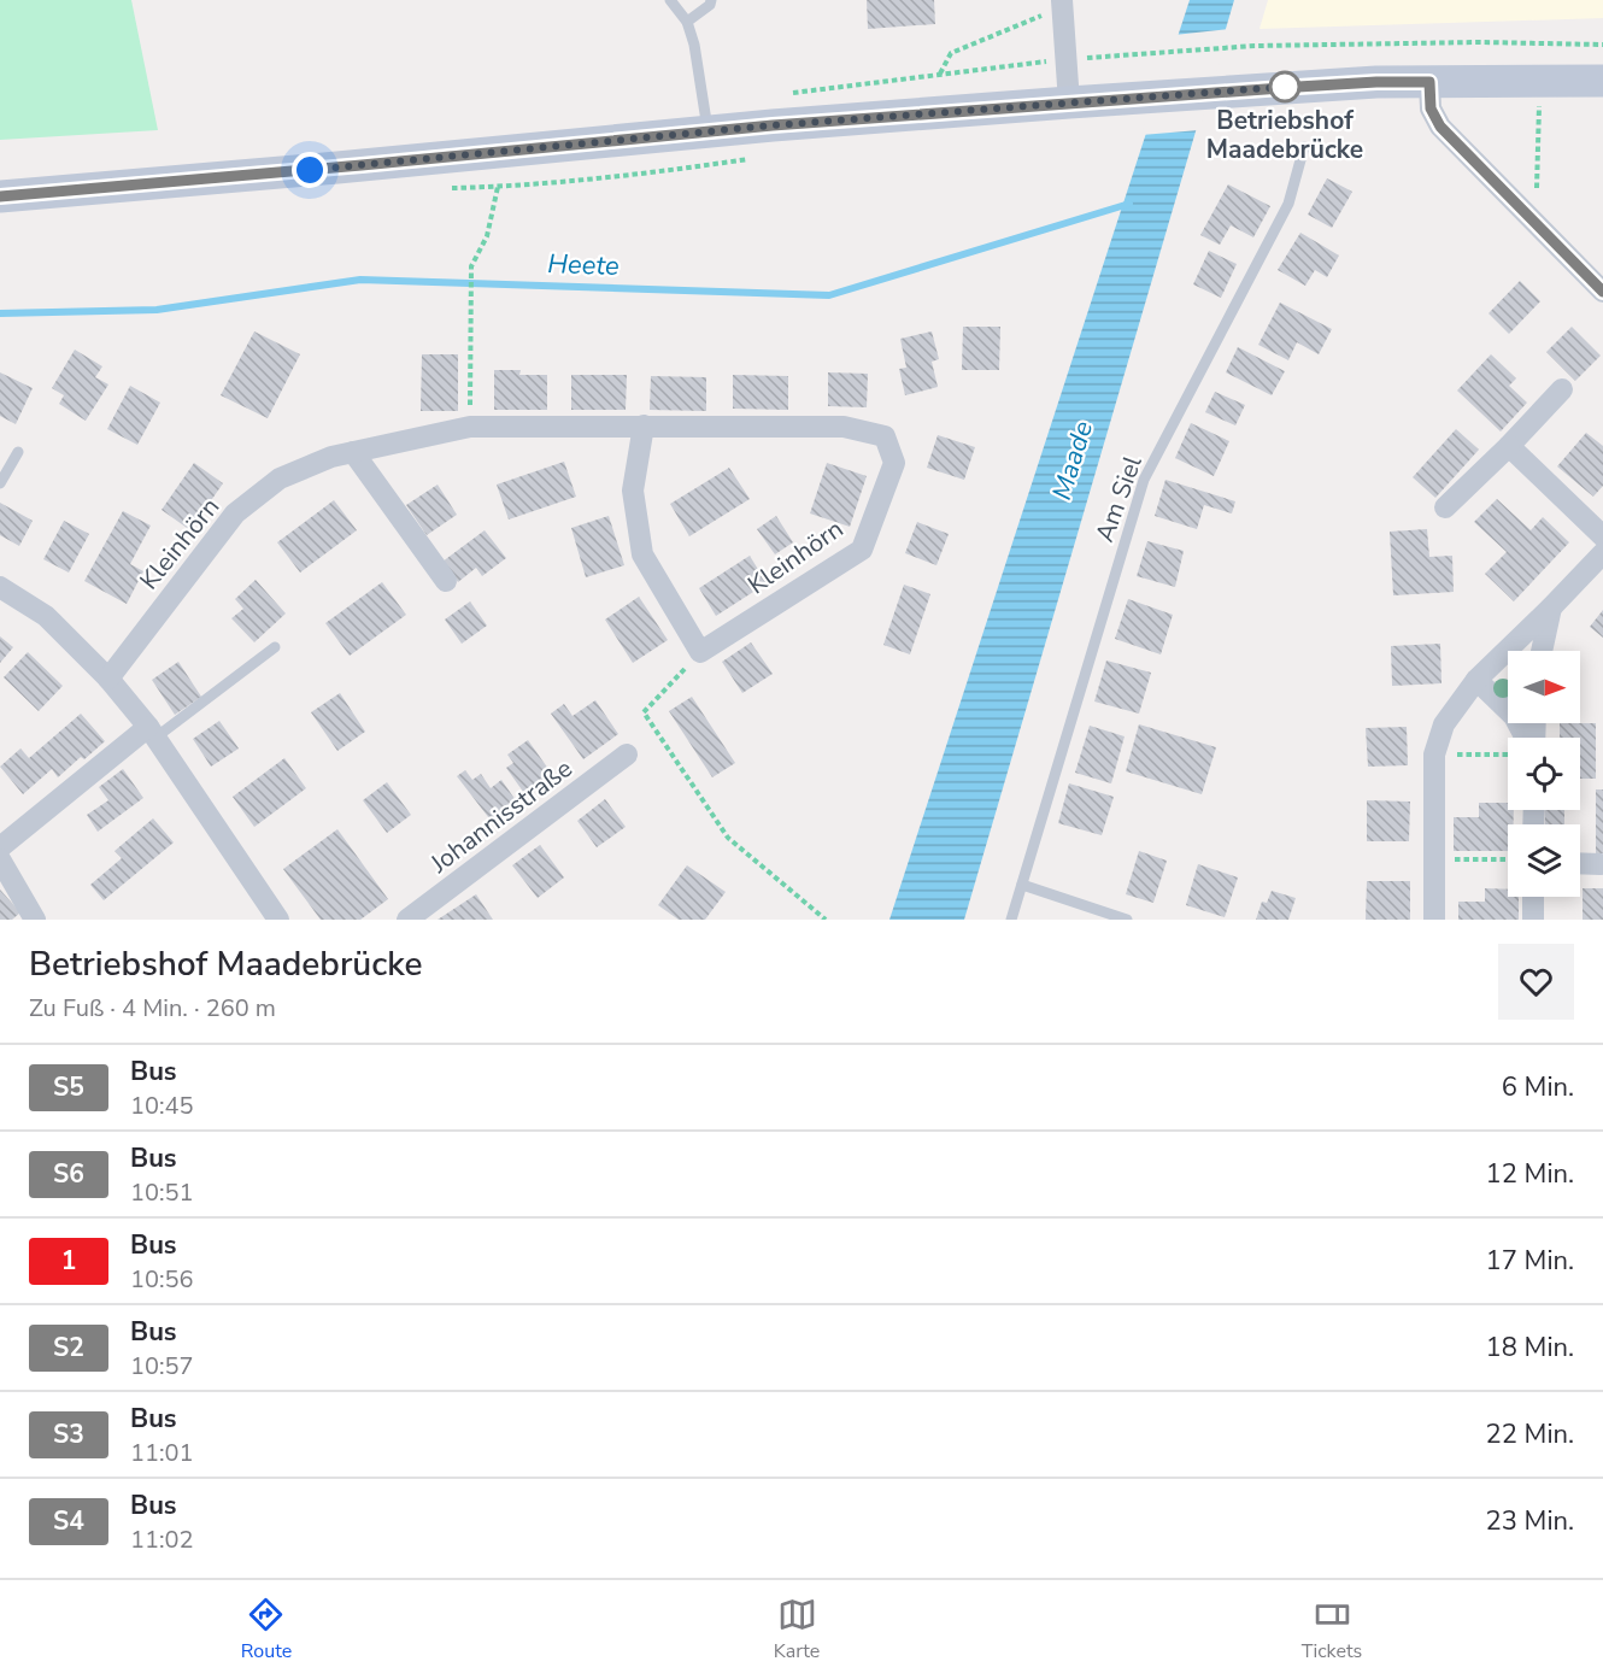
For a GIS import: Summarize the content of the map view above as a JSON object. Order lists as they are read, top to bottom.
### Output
{
  "streets": {
    "street": ["Kleinhörn", "Johannisstraße"],
    "lane": ["Am Siel"]
  },
  "water": ["Heete", "Maade"],
  "places": ["Betriebshof Maadebrücke"],
  "lines": ["bus line S5"],
  "north": "right",
  "page": {
    "heading": ["Betriebshof Maadebrücke", "Zu Fuß · 4 Min. · 260 m"],
    "list": [
      {
        "mark": "S5",
        "name": "Bus",
        "note": "10:45",
        "value": "6 Min."
      },
      {
        "mark": "S6",
        "name": "Bus",
        "note": "10:51",
        "value": "12 Min."
      },
      {
        "mark": "1",
        "name": "Bus",
        "note": "10:56",
        "value": "17 Min."
      },
      {
        "mark": "S2",
        "name": "Bus",
        "note": "10:57",
        "value": "18 Min."
      },
      {
        "mark": "S3",
        "name": "Bus",
        "note": "11:01",
        "value": "22 Min."
      },
      {
        "mark": "S4",
        "name": "Bus",
        "note": "11:02",
        "value": "23 Min."
      }
    ],
    "tabs": ["Route", "Karte", "Tickets"]
  }
}
